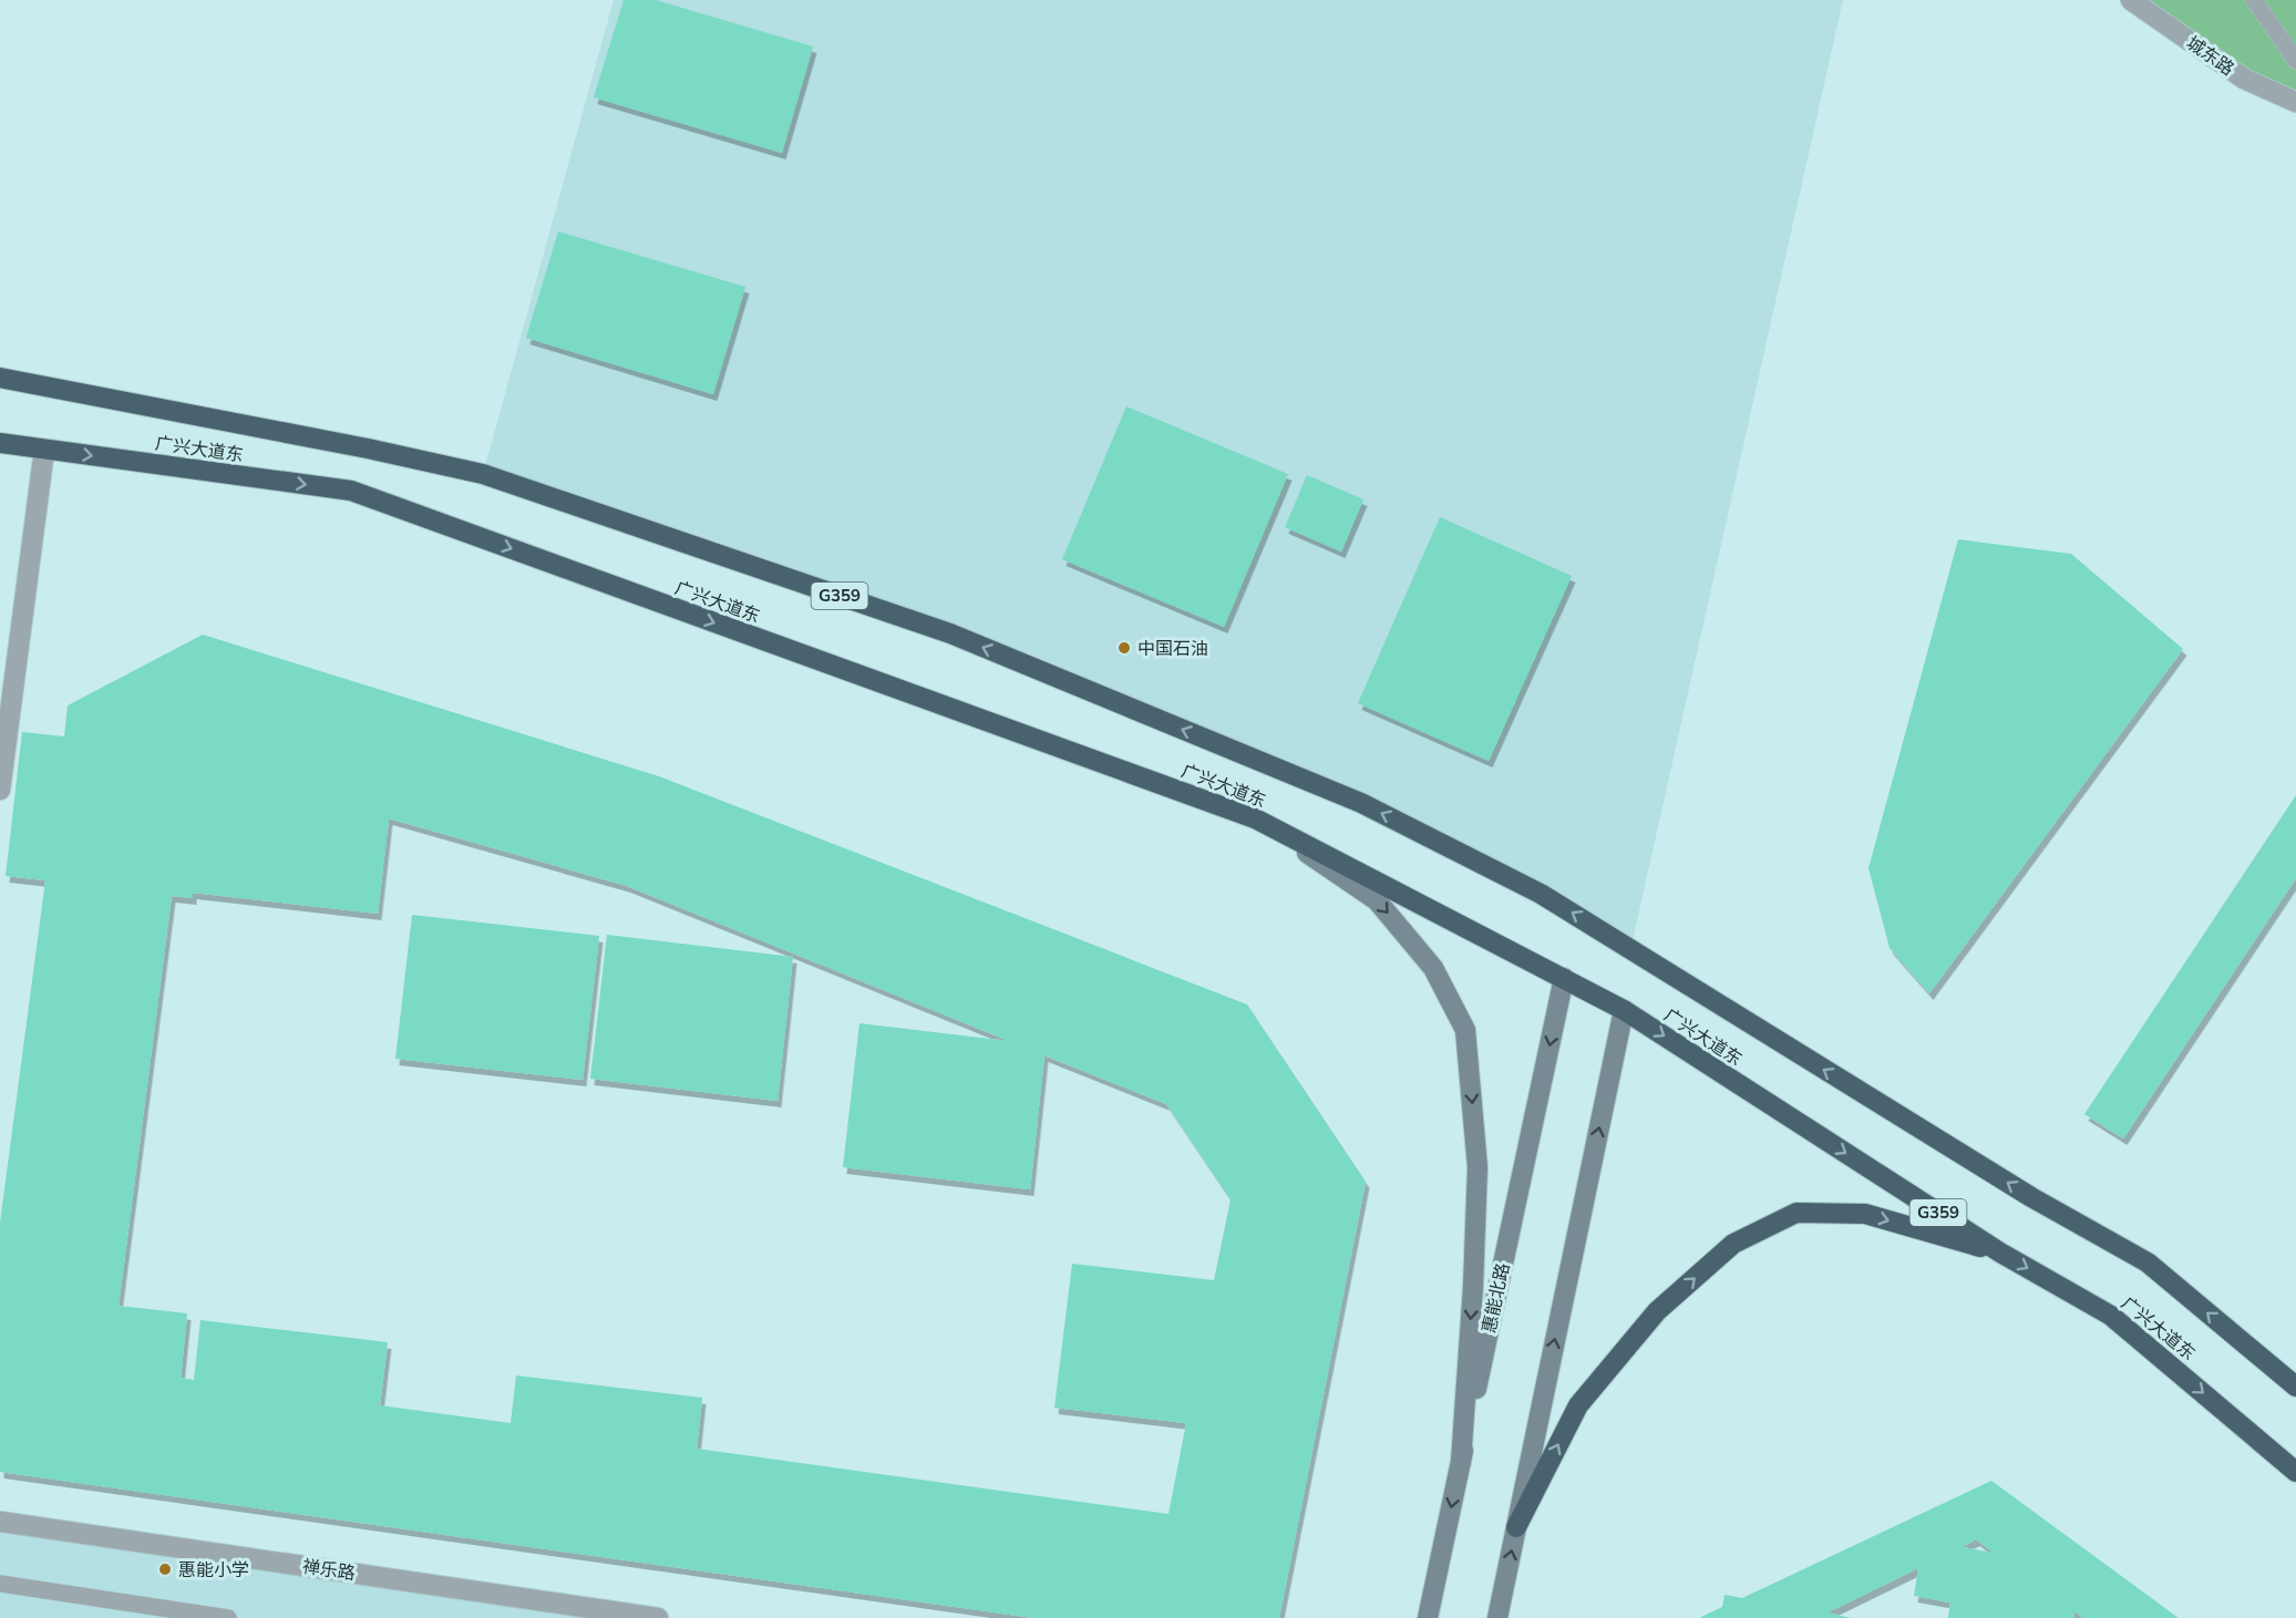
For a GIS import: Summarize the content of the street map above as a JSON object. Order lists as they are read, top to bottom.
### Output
{
  "streets": {
    "highway": ["广兴大道东", "G359"],
    "street": ["城东路", "惠能北路", "禅乐路"]
  },
  "crossings": [
    ["广兴大道东", "惠能北路"]
  ],
  "places": ["中国石油", "惠能小学"]
}
